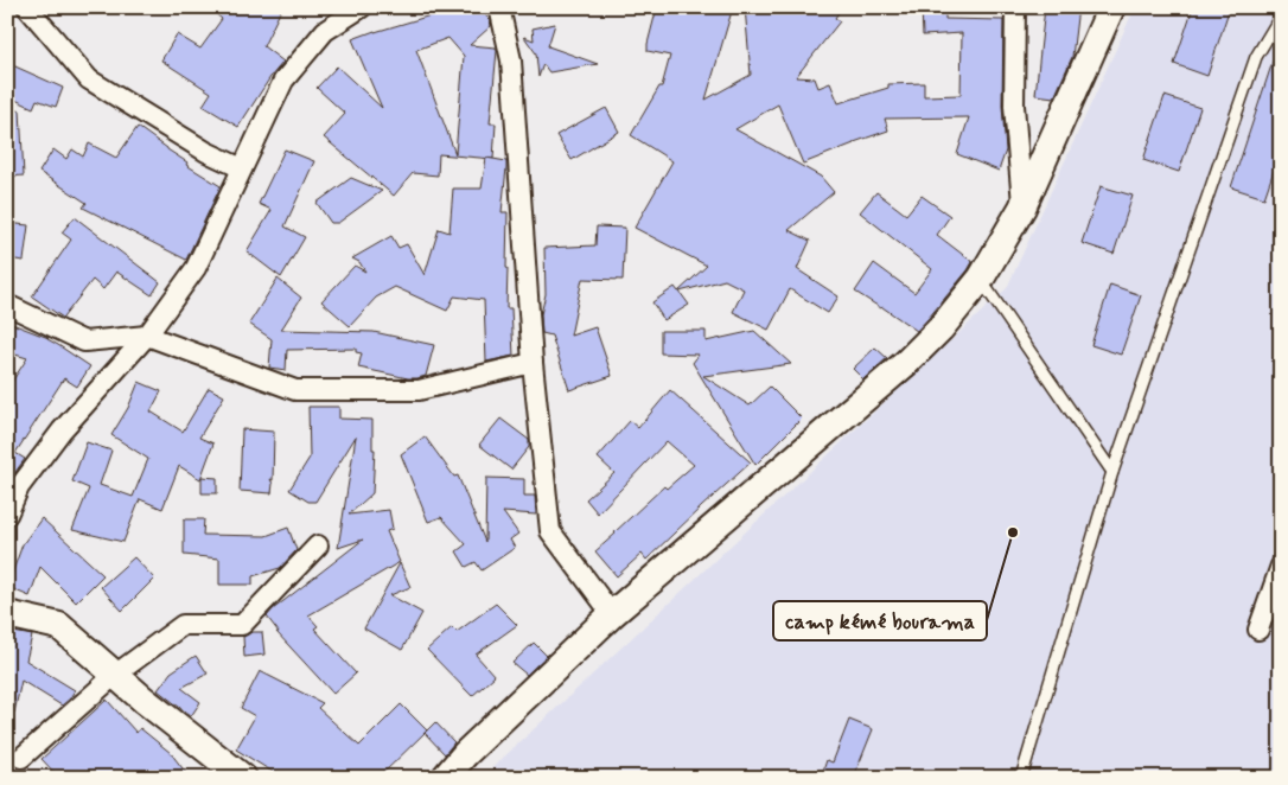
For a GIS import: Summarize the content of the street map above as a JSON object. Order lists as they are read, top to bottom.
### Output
{
  "places": ["camp kémé bourama"]
}
